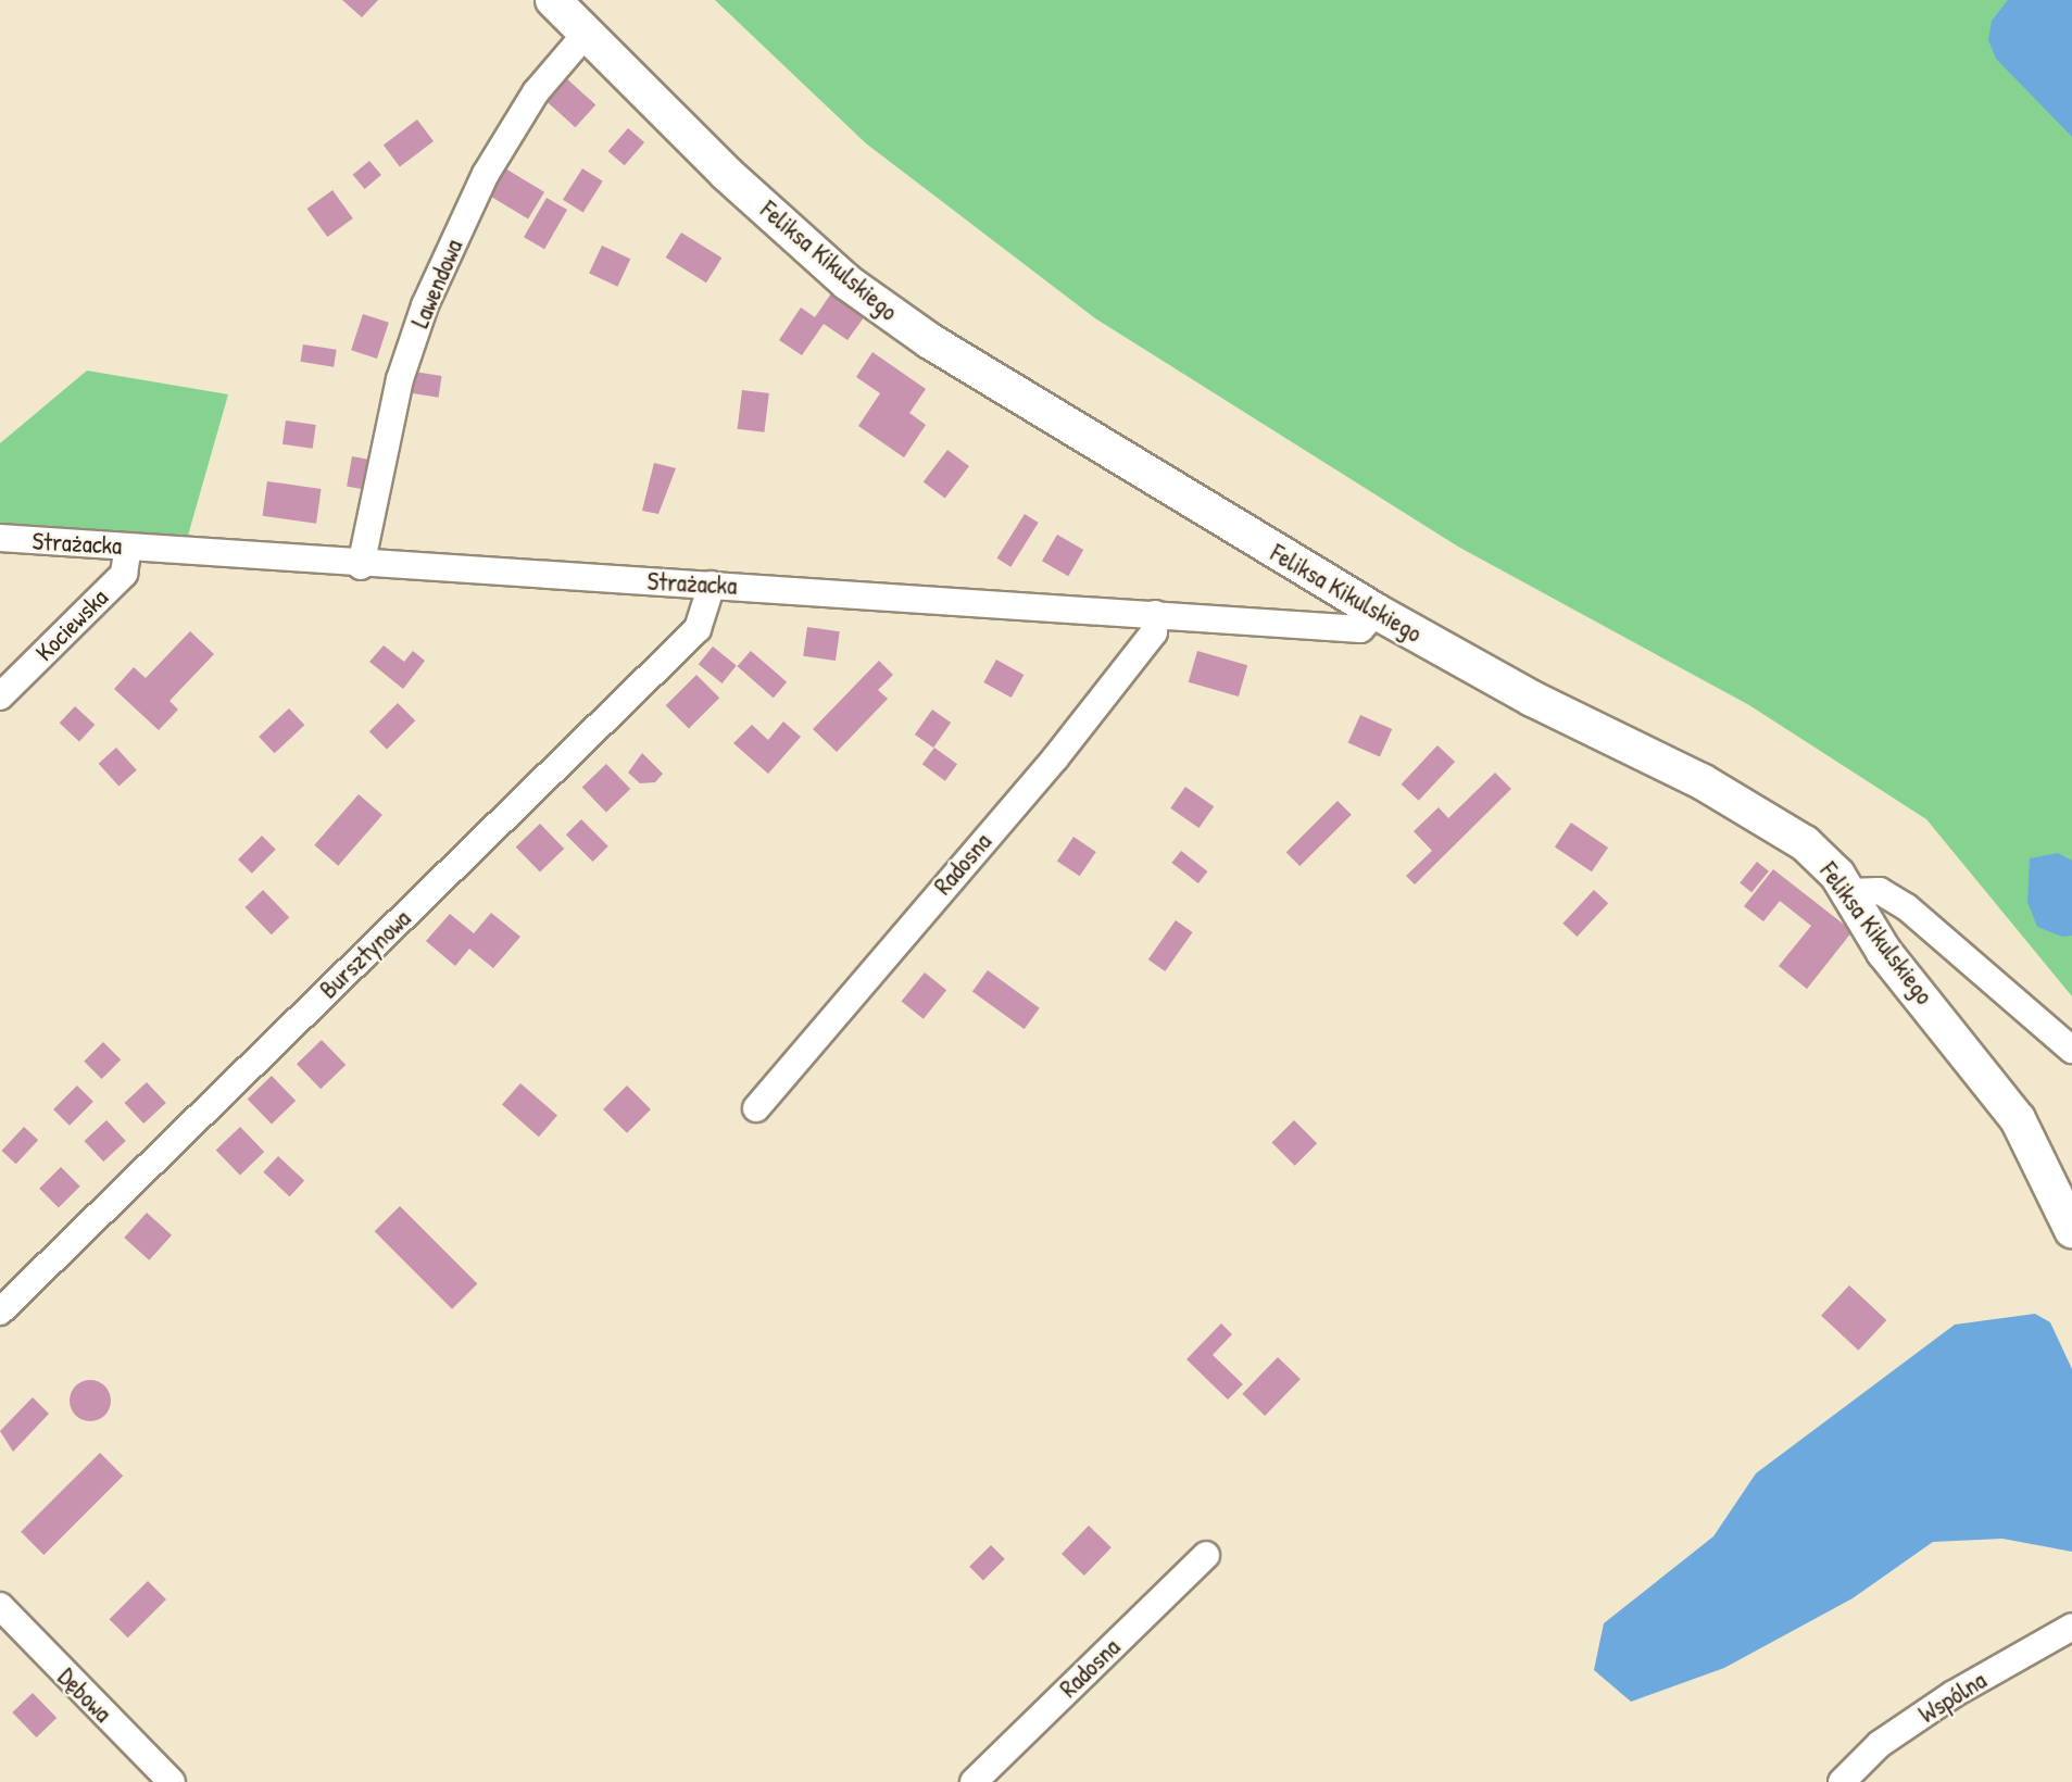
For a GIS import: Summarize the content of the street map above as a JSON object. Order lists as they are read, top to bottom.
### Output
{
  "streets": {
    "main road": ["Feliksa Kikulskiego"],
    "street": [
      "Lawendowa",
      "Strażacka",
      "Kociewska",
      "Radosna",
      "Bursztynowa",
      "Dębowa",
      "Wspólna"
    ]
  },
  "crossings": [
    ["Feliksa Kikulskiego", "Lawendowa"],
    ["Feliksa Kikulskiego", "Strażacka"],
    ["Lawendowa", "Strażacka"],
    ["Strażacka", "Kociewska"],
    ["Strażacka", "Radosna"],
    ["Strażacka", "Bursztynowa"]
  ]
}
